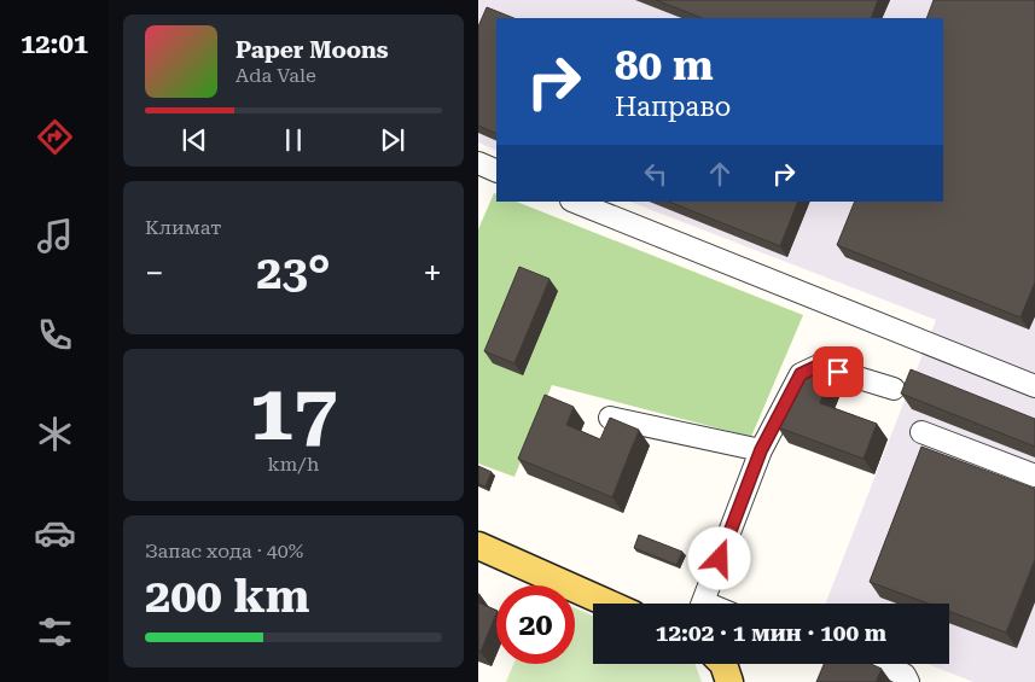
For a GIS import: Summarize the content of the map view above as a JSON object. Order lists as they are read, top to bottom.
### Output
{
  "page": {
    "tabs": "12:01",
    "turn": ["80 m", "Направо"],
    "song": ["Paper Moons", "Ada Vale"],
    "tile": [
      "Климат",
      ["17", "km/h"],
      ["Запас хода · 40%", "200 km"]
    ],
    "heat": ["−", "23°", "+"],
    "limit": "20",
    "trip": "12:02 · 1 мин · 100 m"
  }
}
